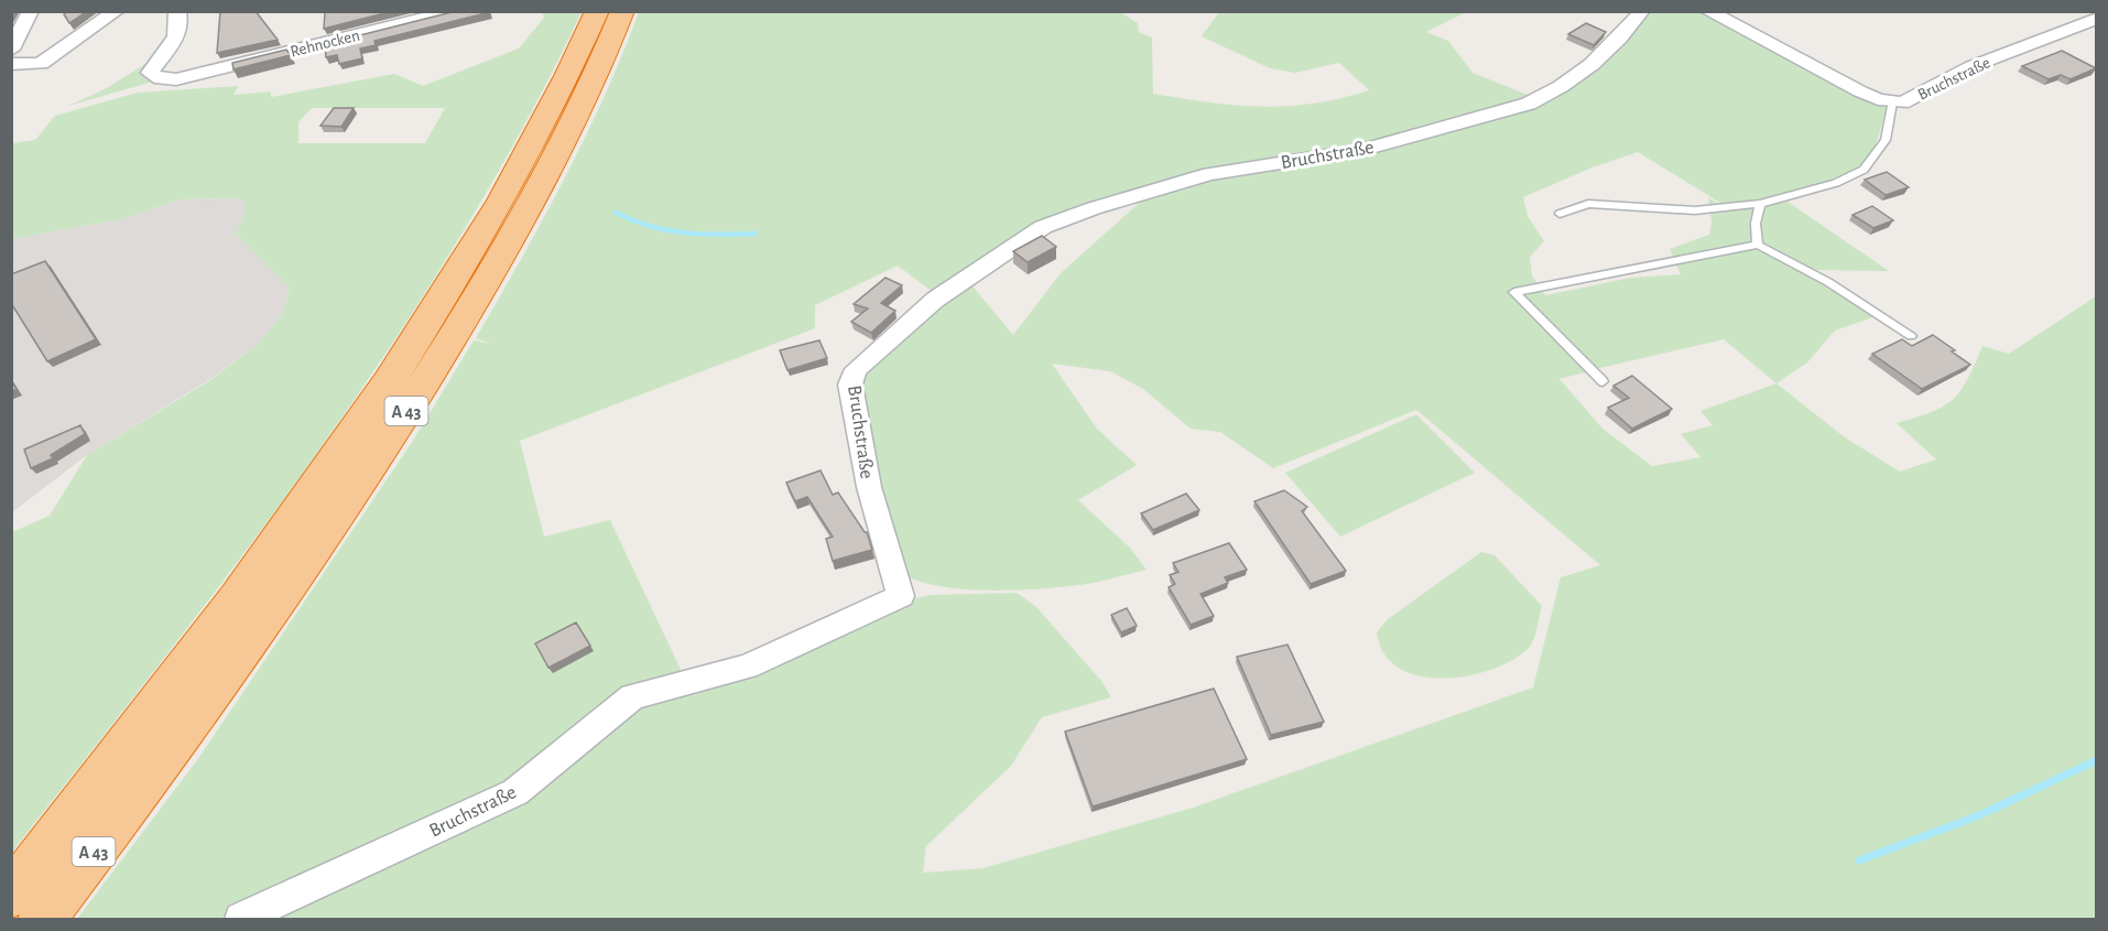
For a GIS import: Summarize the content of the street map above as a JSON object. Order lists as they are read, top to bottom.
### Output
{
  "streets": {
    "highway": ["A 43"],
    "street": ["Rehnocken", "Bruchstraße"]
  }
}
